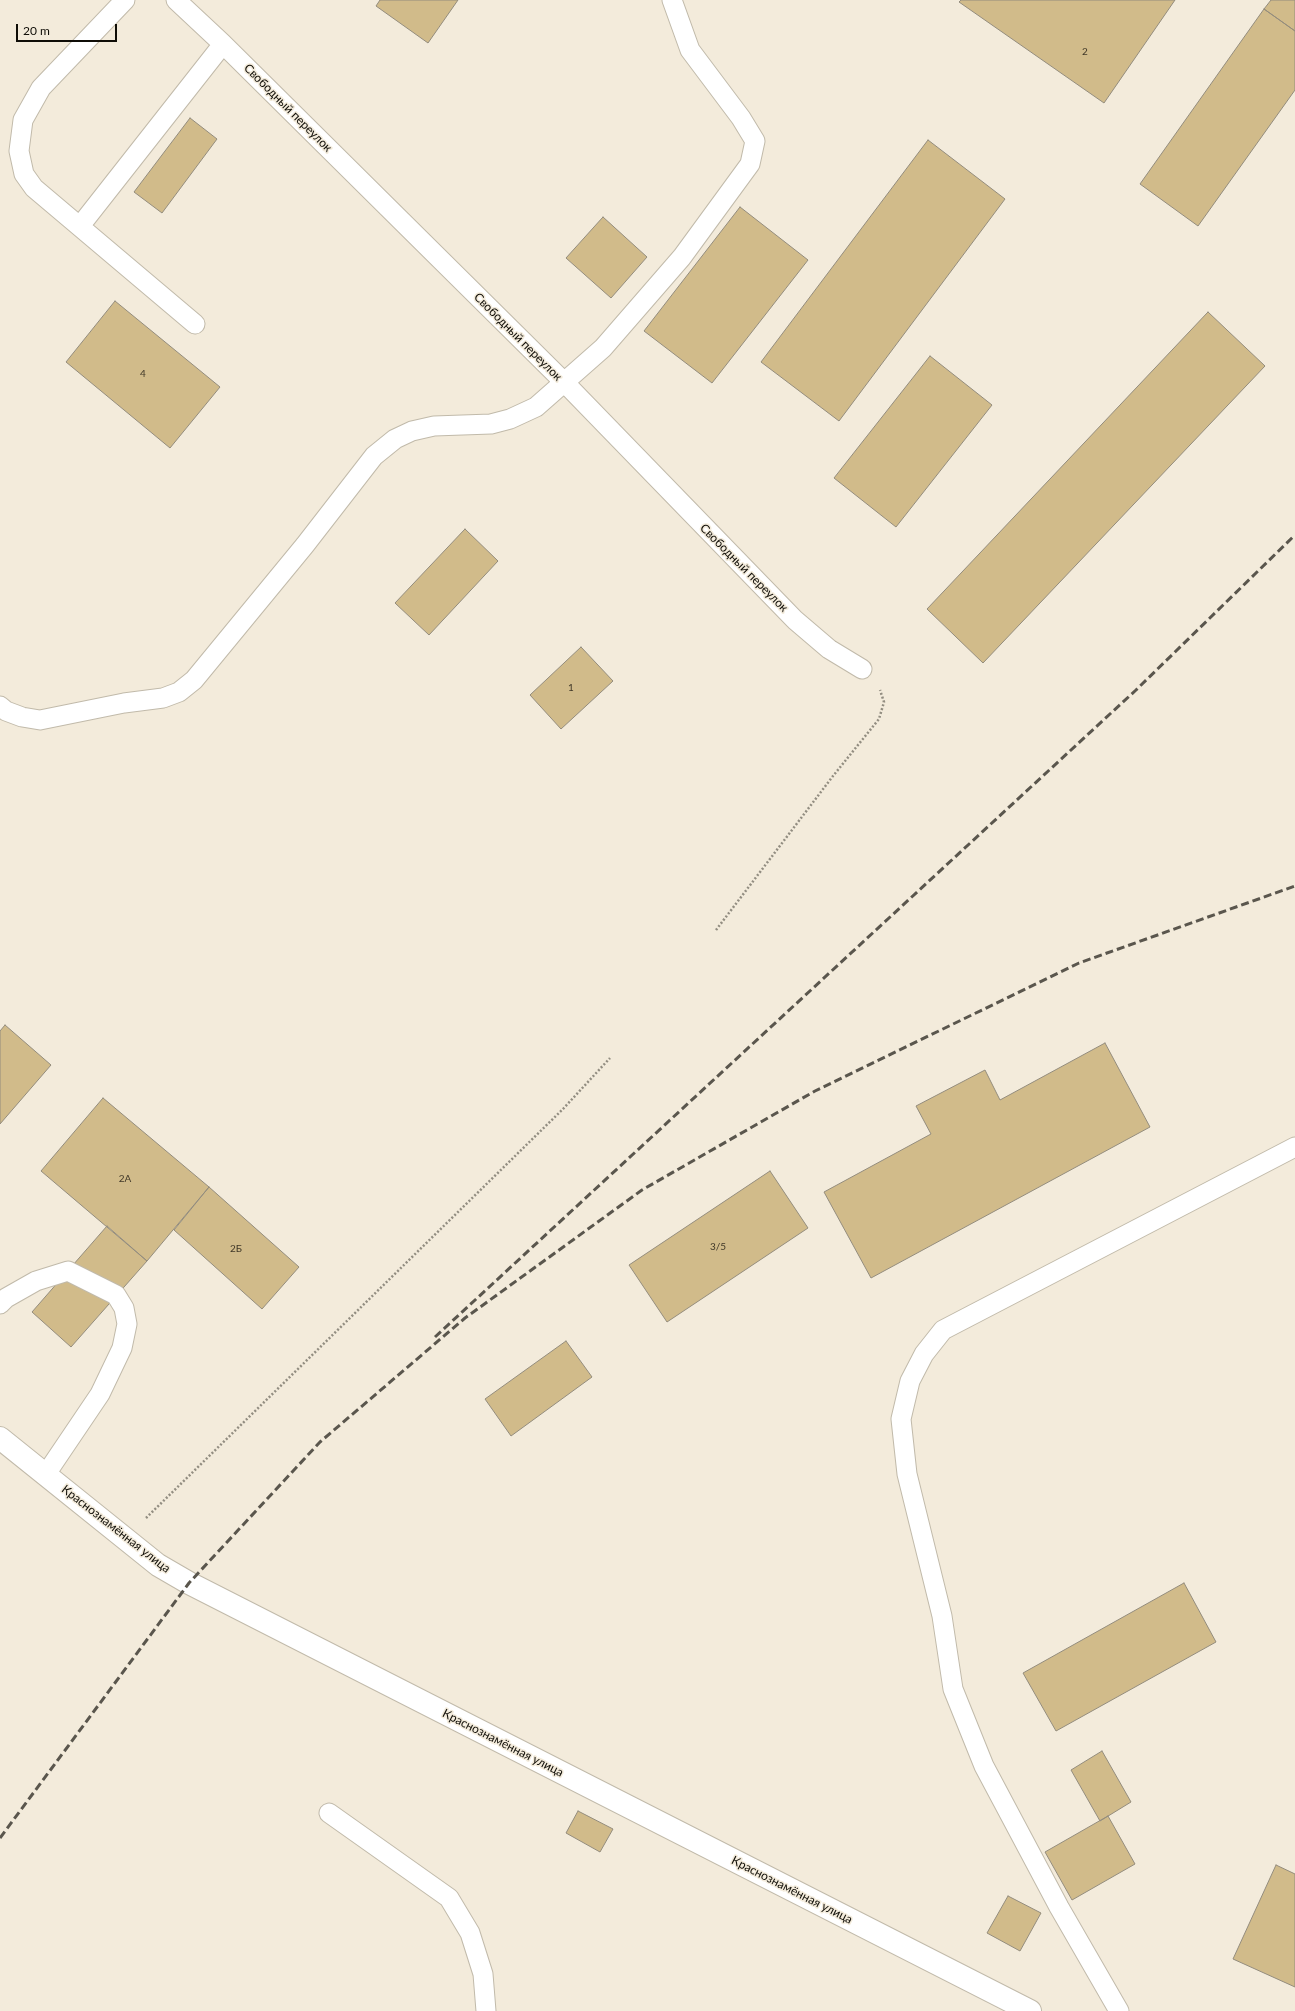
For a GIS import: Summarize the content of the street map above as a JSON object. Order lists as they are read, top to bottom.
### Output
{
  "streets": {
    "main road": ["Краснознамённая улица"],
    "lane": ["Свободный переулок"]
  },
  "house_numbers": [
    "2",
    "4",
    "1",
    "2А",
    "3/5",
    "2Б"
  ],
  "scale_bar": "20 m"
}
